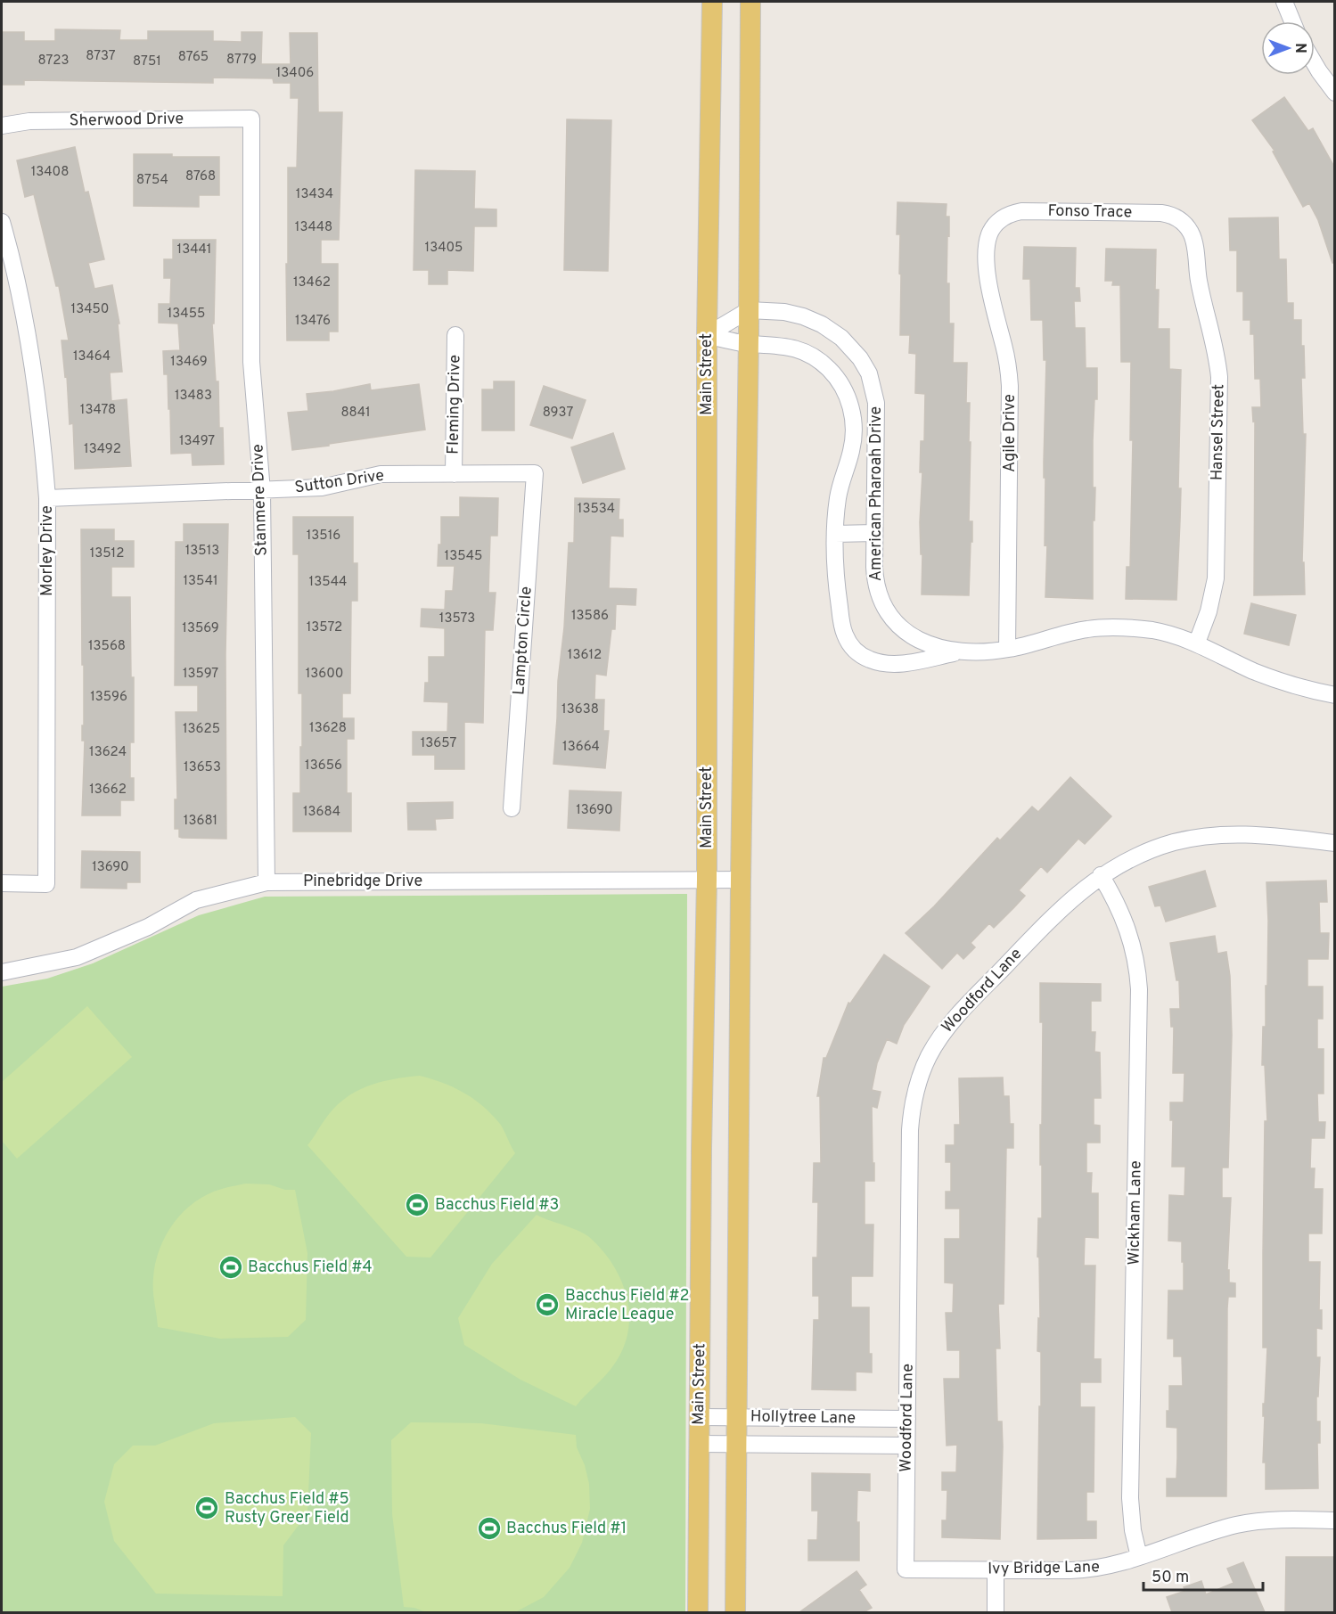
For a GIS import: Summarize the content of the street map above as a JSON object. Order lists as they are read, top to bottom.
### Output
{
  "streets": {
    "main road": ["Main Street"],
    "street": [
      "Sherwood Drive",
      "Fonso Trace",
      "Fleming Drive",
      "Hansel Street",
      "Agile Drive",
      "Sutton Drive",
      "American Pharoah Drive",
      "Stanmere Drive",
      "Morley Drive",
      "Lampton Circle",
      "Pinebridge Drive",
      "Woodford Lane",
      "Wickham Lane",
      "Hollytree Lane",
      "Ivy Bridge Lane"
    ]
  },
  "crossings": [
    ["Sherwood Drive", "Stanmere Drive"],
    ["Fonso Trace", "Hansel Street"],
    ["Fonso Trace", "Agile Drive"],
    ["Main Street", "American Pharoah Drive"],
    ["Main Street", "Pinebridge Drive"],
    ["Main Street", "Hollytree Lane"],
    ["Fleming Drive", "Sutton Drive"],
    ["Hansel Street", "American Pharoah Drive"],
    ["Agile Drive", "American Pharoah Drive"],
    ["Sutton Drive", "Stanmere Drive"],
    ["Sutton Drive", "Morley Drive"],
    ["Sutton Drive", "Lampton Circle"],
    ["Stanmere Drive", "Pinebridge Drive"],
    ["Woodford Lane", "Wickham Lane"],
    ["Woodford Lane", "Hollytree Lane"],
    ["Woodford Lane", "Ivy Bridge Lane"],
    ["Wickham Lane", "Ivy Bridge Lane"]
  ],
  "places": {
    "sports": [
      "Bacchus Field #3",
      "Bacchus Field #4",
      "Bacchus Field #2 Miracle League",
      "Bacchus Field #5 Rusty Greer Field",
      "Bacchus Field #1"
    ]
  },
  "house_numbers": [
    "8737",
    "8765",
    "8779",
    "8723",
    "8751",
    "13406",
    "13408",
    "8768",
    "8754",
    "13434",
    "13448",
    "13405",
    "13441",
    "13462",
    "13450",
    "13455",
    "13476",
    "13464",
    "13469",
    "13483",
    "13478",
    "8841",
    "8937",
    "13497",
    "13492",
    "13534",
    "13516",
    "13513",
    "13512",
    "13545",
    "13541",
    "13544",
    "13586",
    "13573",
    "13572",
    "13569",
    "13568",
    "13612",
    "13597",
    "13600",
    "13596",
    "13638",
    "13628",
    "13625",
    "13657",
    "13664",
    "13624",
    "13656",
    "13653",
    "13662",
    "13690",
    "13684",
    "13681",
    "13690"
  ],
  "scale_bar": "50 m",
  "north": "right"
}
